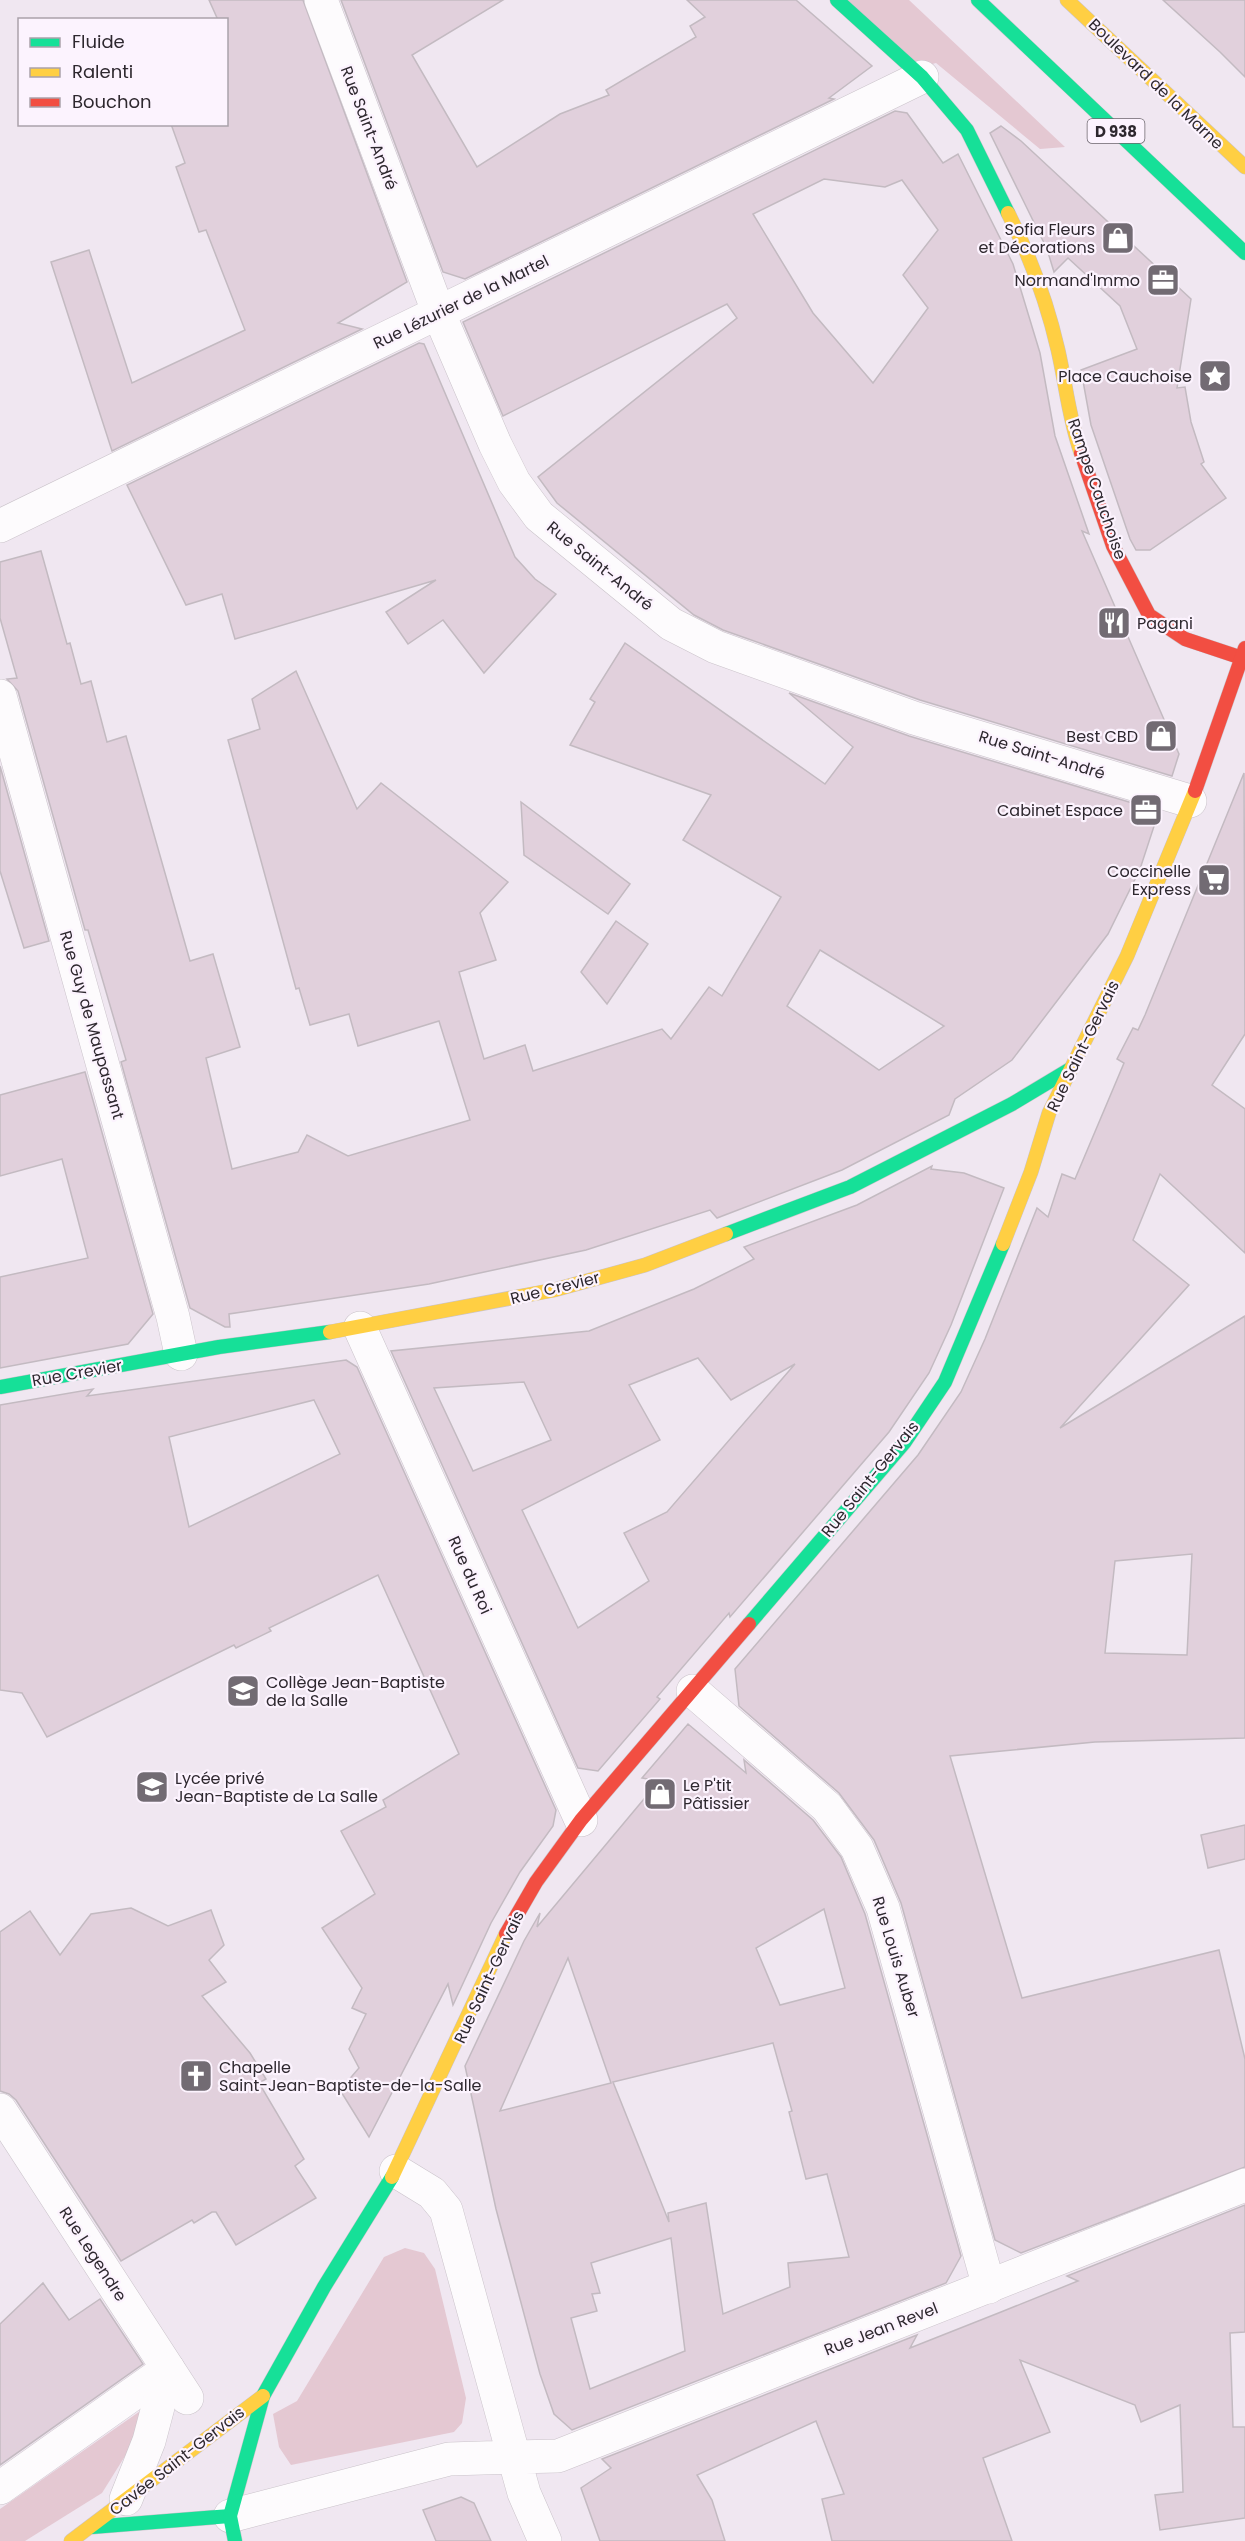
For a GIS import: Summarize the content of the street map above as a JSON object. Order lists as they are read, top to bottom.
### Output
{
  "streets": {
    "street": [
      "Boulevard de la Marne",
      "Rue Saint-André",
      "D 938",
      "Rue Lézurier de la Martel",
      "Rampe Cauchoise",
      "Rue Guy de Maupassant",
      "Rue Saint-Gervais",
      "Rue Crevier",
      "Rue du Roi",
      "Rue Louis Auber",
      "Rue Legendre",
      "Rue Jean Revel",
      "Cavée Saint-Gervais"
    ]
  },
  "crossings": [
    ["Rue Saint-André", "Rue Lézurier de la Martel"],
    ["Rue Saint-André", "Rue Saint-Gervais"],
    ["Rue Lézurier de la Martel", "Rampe Cauchoise"],
    ["Rampe Cauchoise", "Rue Saint-Gervais"],
    ["Rue Guy de Maupassant", "Rue Crevier"],
    ["Rue Saint-Gervais", "Rue Crevier"],
    ["Rue Saint-Gervais", "Rue du Roi"],
    ["Rue Saint-Gervais", "Rue Louis Auber"],
    ["Rue Saint-Gervais", "Cavée Saint-Gervais"],
    ["Rue Crevier", "Rue du Roi"],
    ["Rue Louis Auber", "Rue Jean Revel"],
    ["Rue Jean Revel", "Cavée Saint-Gervais"]
  ],
  "places": {
    "shop": ["Sofia Fleurs et Décorations", "Best CBD", "Le P'tit Pâtissier"],
    "office": ["Normand'Immo", "Cabinet Espace"],
    "place": ["Place Cauchoise"],
    "restaurant": ["Pagani"],
    "supermarket": ["Coccinelle Express"],
    "school or university": ["Collège Jean-Baptiste de la Salle", "Lycée privé Jean-Baptiste de La Salle"],
    "church": ["Chapelle Saint-Jean-Baptiste-de-la-Salle"]
  },
  "legend": ["Fluide", "Ralenti", "Bouchon"]
}
